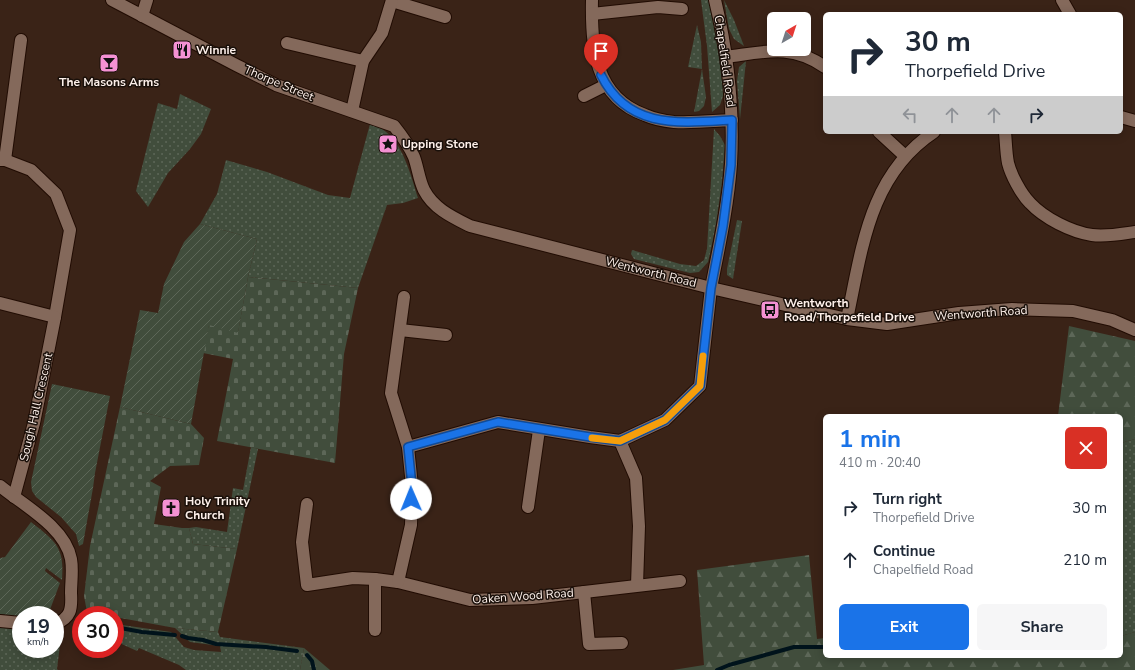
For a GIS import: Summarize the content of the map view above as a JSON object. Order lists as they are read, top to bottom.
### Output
{
  "streets": {
    "street": [
      "Chapelfield Road",
      "Thorpe Street",
      "Wentworth Road",
      "Sough Hall Crescent",
      "Oaken Wood Road"
    ]
  },
  "crossings": [
    ["Chapelfield Road", "Wentworth Road"],
    ["Thorpe Street", "Wentworth Road"]
  ],
  "places": {
    "restaurant": ["Winnie"],
    "bar": ["The Masons Arms"],
    "place": ["Upping Stone"],
    "bus stop": ["Wentworth Road/Thorpefield Drive"],
    "church": ["Holy Trinity Church"]
  },
  "north": "top right",
  "page": {
    "turn": ["30 m", "Thorpefield Drive"],
    "heading": ["1 min", "410 m · 20:40"],
    "list": [
      {
        "name": "Turn right",
        "note": "Thorpefield Drive",
        "value": "30 m"
      },
      {
        "name": "Continue",
        "note": "Chapelfield Road",
        "value": "210 m"
      }
    ],
    "buttons": ["Exit", "Share"],
    "speed": "19 km/h",
    "limit": "30"
  }
}
